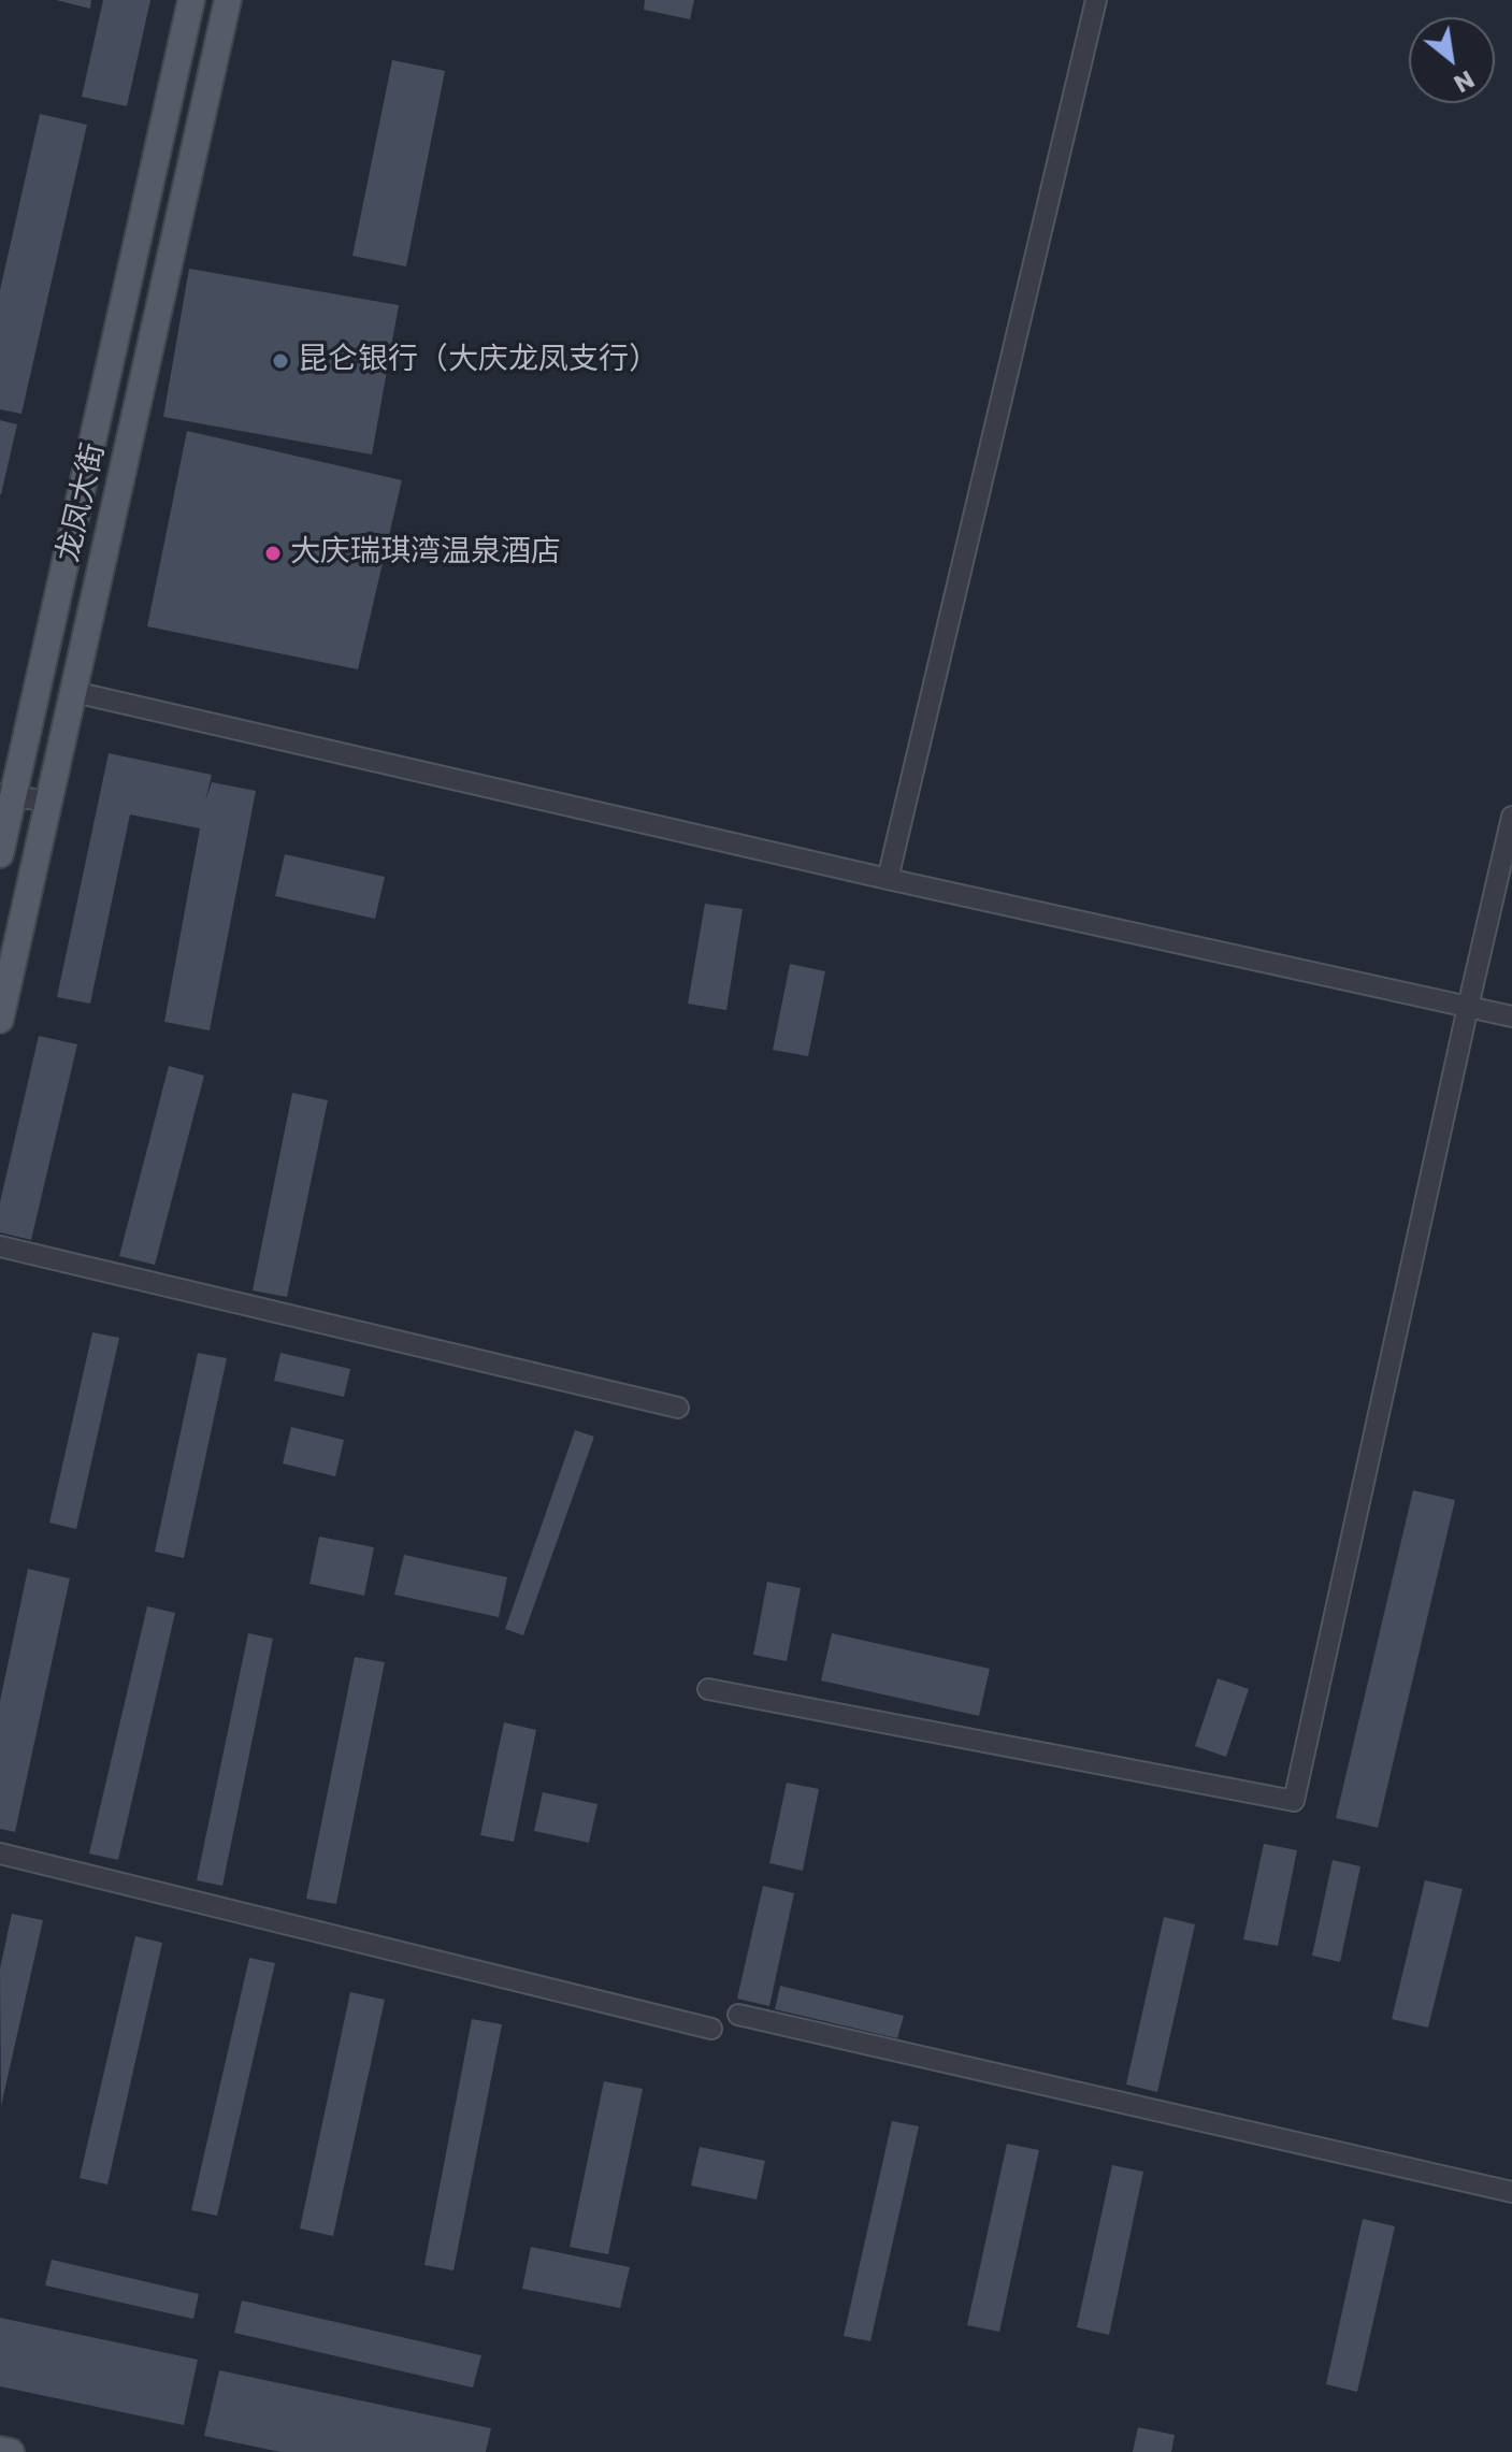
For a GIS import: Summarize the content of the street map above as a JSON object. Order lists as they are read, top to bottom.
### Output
{
  "streets": {
    "main road": ["龙凤大街"]
  },
  "places": ["昆仑银行（大庆龙凤支行）", "大庆瑞琪湾温泉酒店"],
  "north": "bottom right"
}
